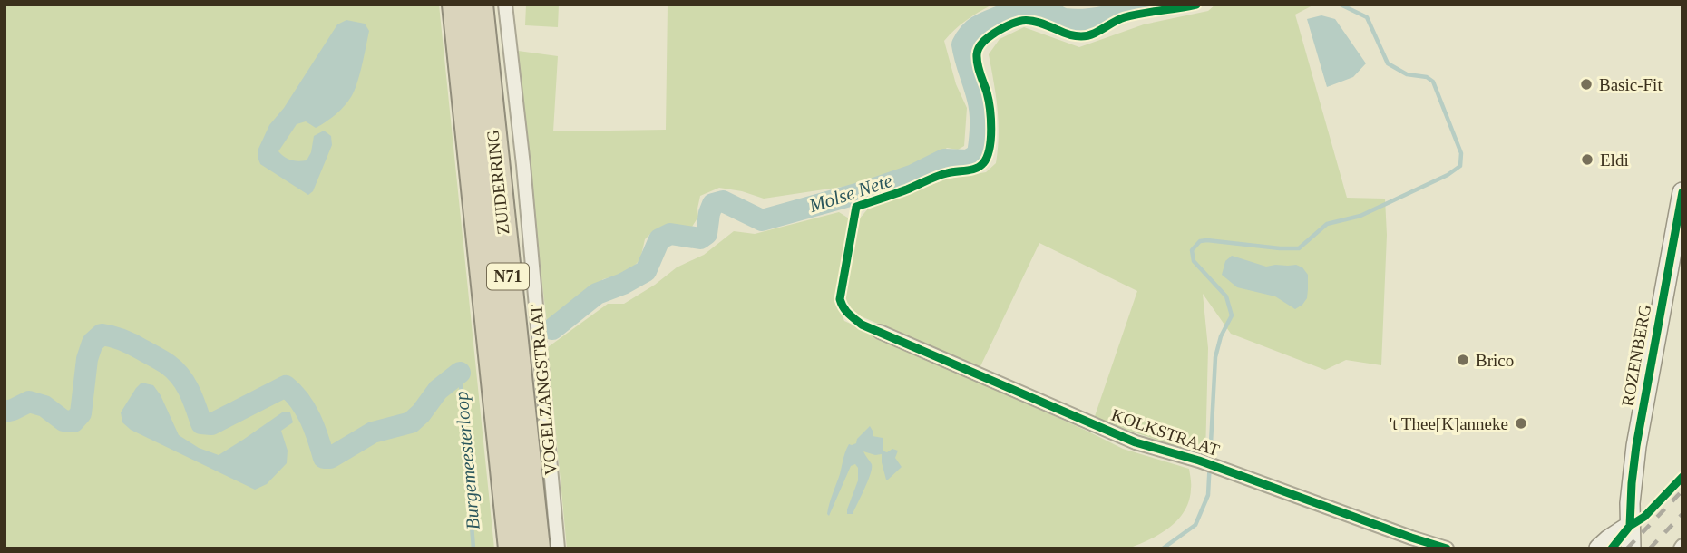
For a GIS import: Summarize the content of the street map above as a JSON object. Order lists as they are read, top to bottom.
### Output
{
  "streets": {
    "highway": ["ZUIDERRING", "N71"],
    "main road": ["ROZENBERG"],
    "street": ["VOGELZANGSTRAAT", "KOLKSTRAAT"]
  },
  "water": ["Molse Nete", "Burgemeesterloop"],
  "places": [
    "Basic-Fit",
    "Eldi",
    "Brico",
    "'t Thee[K]anneke"
  ]
}
